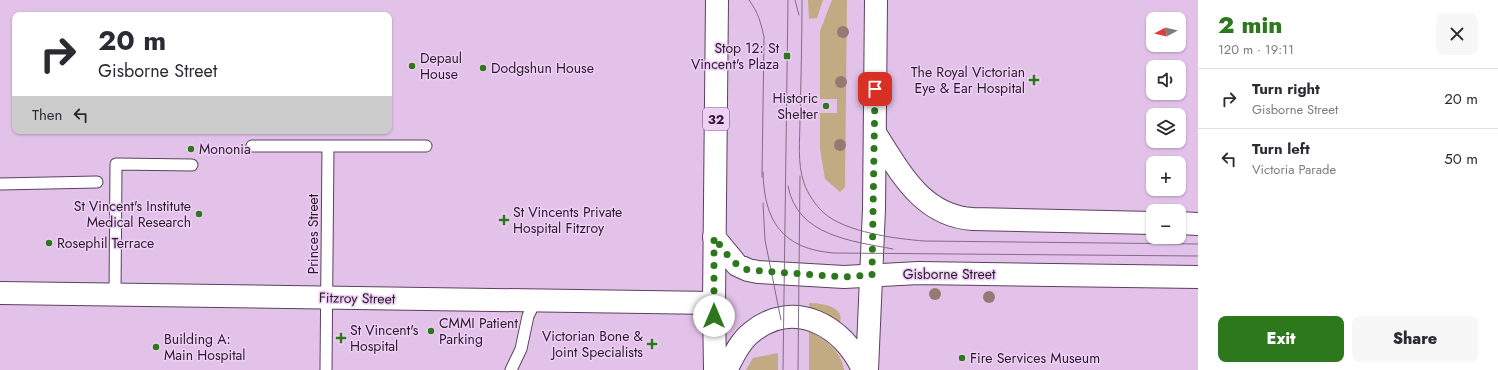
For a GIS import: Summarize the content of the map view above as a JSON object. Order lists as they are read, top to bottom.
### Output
{
  "streets": {
    "street": ["32", "Gisborne Street", "Fitzroy Street"],
    "lane": ["Princes Street"]
  },
  "crossings": [
    ["32", "Gisborne Street"],
    ["32", "Fitzroy Street"],
    ["Princes Street", "Fitzroy Street"]
  ],
  "places": {
    "transit": ["Stop 12: St Vincent's Plaza"],
    "other": [
      "Depaul House",
      "Dodgshun House",
      "Historic Shelter",
      "Mononia",
      "St Vincent's Institute Medical Research",
      "Rosephil Terrace",
      "CMMI Patient Parking",
      "Building A: Main Hospital",
      "Fire Services Museum"
    ],
    "health": [
      "The Royal Victorian Eye & Ear Hospital",
      "St Vincents Private Hospital Fitzroy",
      "St Vincent's Hospital",
      "Victorian Bone & Joint Specialists"
    ]
  },
  "north": "left",
  "page": {
    "heading": ["2 min", "120 m · 19:11"],
    "map_buttons": ["+", "−"],
    "turn": ["20 m", "Gisborne Street"],
    "list": [
      {
        "name": "Turn right",
        "note": "Gisborne Street",
        "value": "20 m"
      },
      {
        "name": "Turn left",
        "note": "Victoria Parade",
        "value": "50 m"
      }
    ],
    "then": "Then",
    "buttons": ["Exit", "Share"]
  }
}
